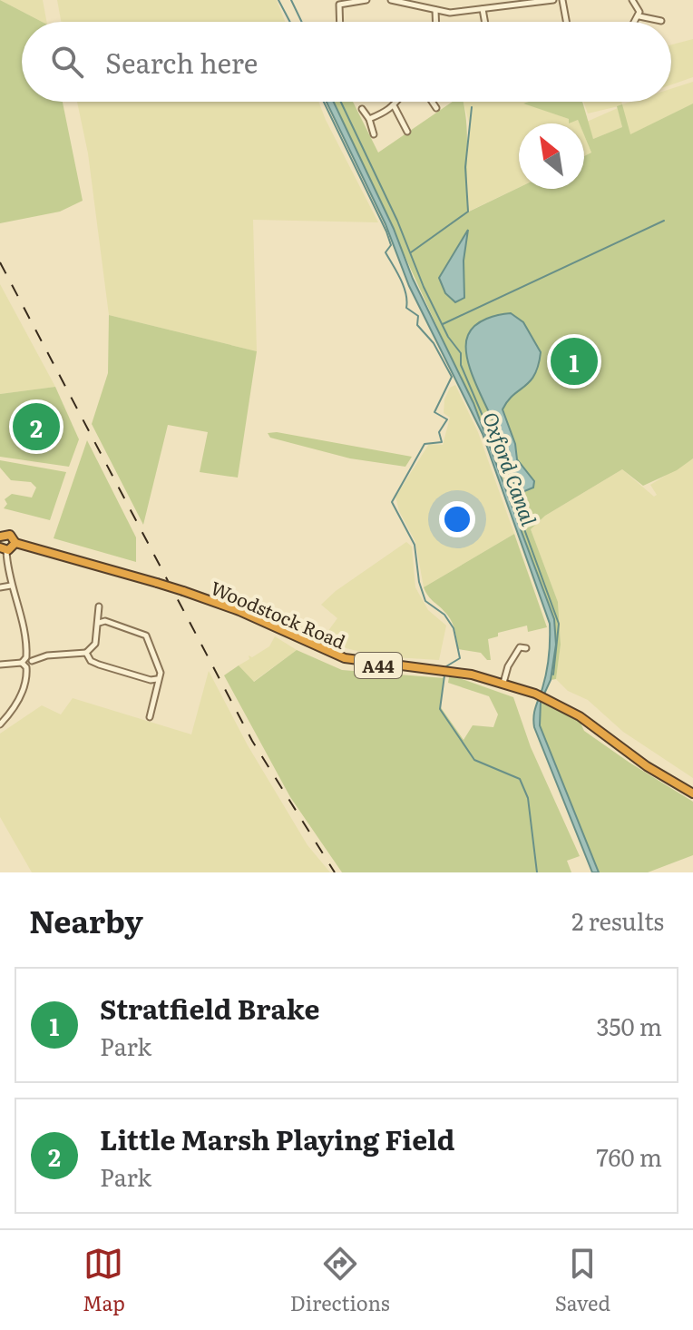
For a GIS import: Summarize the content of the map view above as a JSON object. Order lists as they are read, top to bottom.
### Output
{
  "streets": {
    "highway": ["Woodstock Road", "A44"]
  },
  "crossings": [
    ["Woodstock Road", "A44"]
  ],
  "water": ["Oxford Canal"],
  "north": "top left",
  "page": {
    "search": "Search here",
    "pins": ["1", "2"],
    "heading": ["Nearby", "2 results"],
    "list": [
      {
        "mark": "1",
        "name": "Stratfield Brake",
        "note": "Park",
        "value": "350 m"
      },
      {
        "mark": "2",
        "name": "Little Marsh Playing Field",
        "note": "Park",
        "value": "760 m"
      }
    ],
    "nav": ["Map", "Directions", "Saved"]
  }
}
